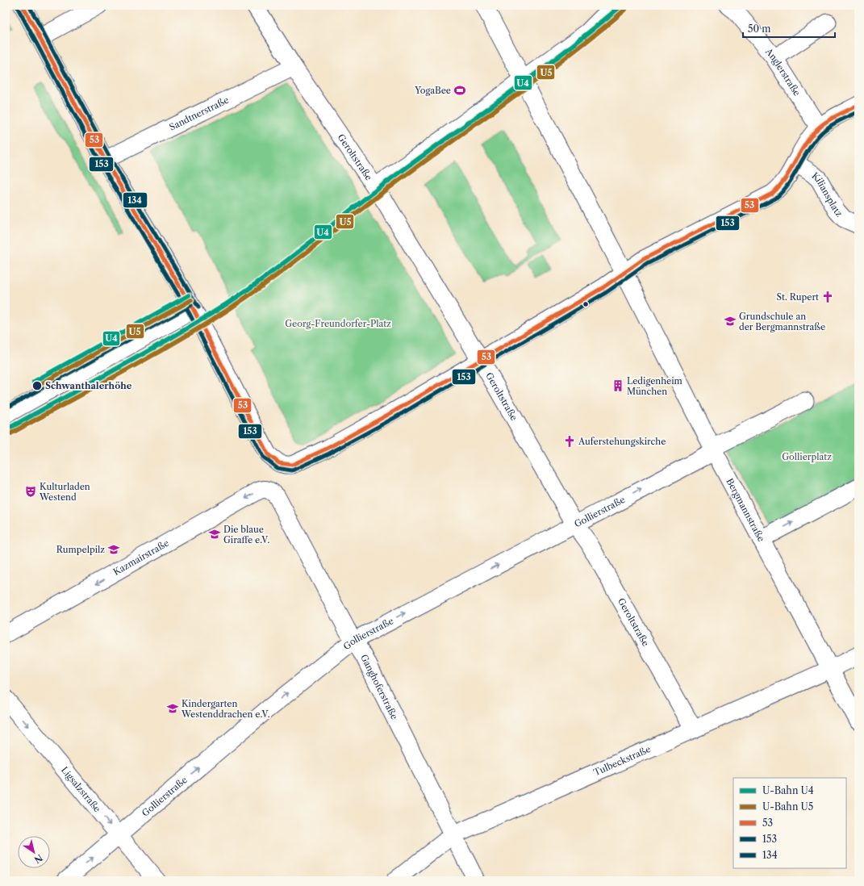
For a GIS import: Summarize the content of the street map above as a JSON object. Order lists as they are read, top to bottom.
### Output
{
  "streets": {
    "street": [
      "Anglerstraße",
      "Sandtnerstraße",
      "Geroltstraße",
      "Kiliansplatz",
      "Bergmannstraße",
      "Gollierstraße",
      "Kazmairstraße",
      "Ganghoferstraße",
      "Tulbeckstraße",
      "Ligsalzstraße"
    ]
  },
  "crossings": [
    ["Sandtnerstraße", "Geroltstraße"],
    ["Geroltstraße", "Gollierstraße"],
    ["Geroltstraße", "Tulbeckstraße"],
    ["Bergmannstraße", "Gollierstraße"],
    ["Bergmannstraße", "Tulbeckstraße"],
    ["Gollierstraße", "Ganghoferstraße"],
    ["Gollierstraße", "Ligsalzstraße"],
    ["Kazmairstraße", "Ganghoferstraße"],
    ["Ganghoferstraße", "Tulbeckstraße"]
  ],
  "one_way": ["Gollierstraße", "Kazmairstraße", "Ligsalzstraße"],
  "parks": ["Georg-Freundorfer-Platz", "Gollierplatz"],
  "places": {
    "sports": ["YogaBee"],
    "church": ["St. Rupert", "Auferstehungskirche"],
    "school or university": [
      "Grundschule an der Bergmannstraße",
      "Die blaue Giraffe e.V.",
      "Rumpelpilz",
      "Kindergarten Westenddrachen e.V."
    ],
    "other": ["Schwanthalerhöhe"],
    "building": ["Ledigenheim München"],
    "theatre": ["Kulturladen Westend"]
  },
  "lines": [
    "metro line U4",
    "transit line 53",
    "transit line 134",
    "transit line 153",
    "metro line U5"
  ],
  "legend": [
    "U-Bahn U4",
    "U-Bahn U5",
    "53",
    "153",
    "134"
  ],
  "scale_bar": "50 m",
  "north": "bottom right"
}
